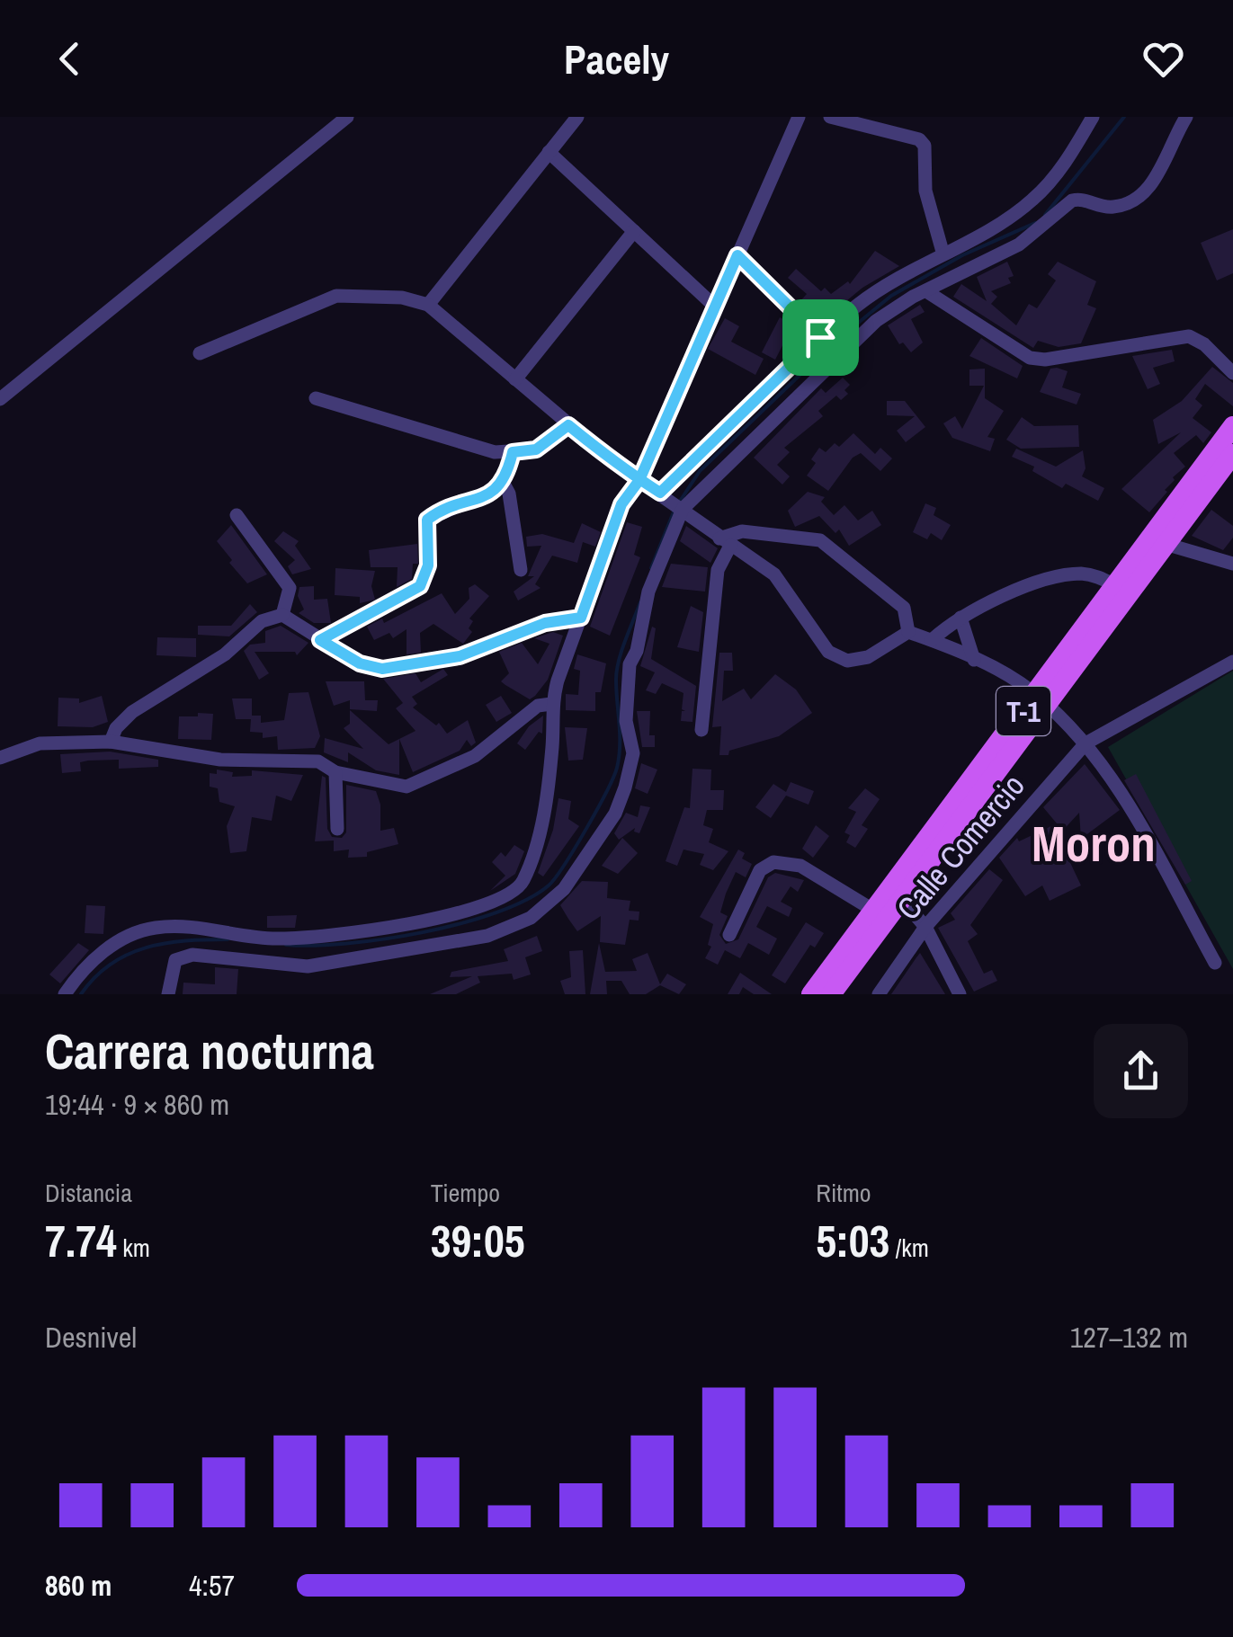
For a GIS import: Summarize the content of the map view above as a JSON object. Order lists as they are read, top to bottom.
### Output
{
  "streets": {
    "main road": ["T-1"],
    "street": ["Calle Comercio"]
  },
  "districts": ["Moron"],
  "page": {
    "header": "Pacely",
    "heading": ["Carrera nocturna", "19:44 · 9 × 860 m"],
    "stats": [
      ["Distancia", "7.74 km"],
      ["Tiempo", "39:05"],
      ["Ritmo", "5:03 /km"]
    ],
    "chart": ["Desnivel", "127–132 m"],
    "list": [
      {
        "name": "860 m",
        "note": "4:57"
      }
    ]
  }
}
